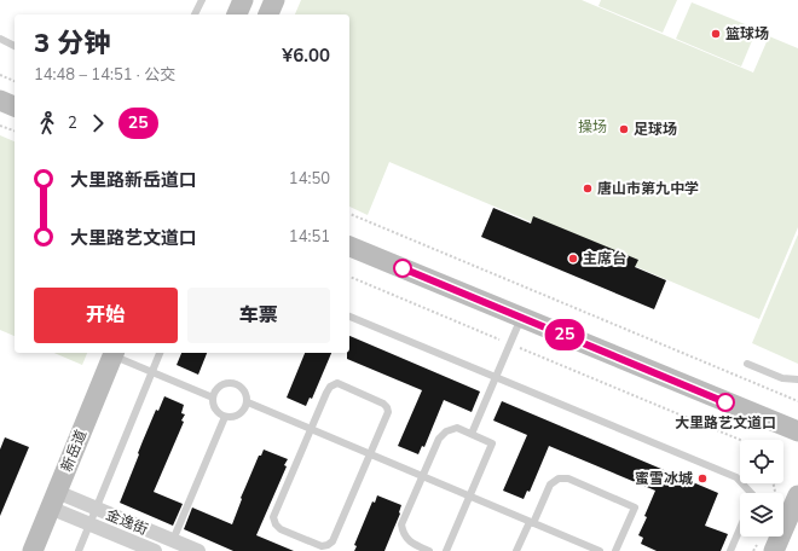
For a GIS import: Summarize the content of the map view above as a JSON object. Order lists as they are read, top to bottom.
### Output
{
  "streets": {
    "main road": ["新岳道"],
    "street": ["金逸街"]
  },
  "crossings": [
    ["新岳道", "金逸街"]
  ],
  "parks": ["操场"],
  "places": [
    "篮球场",
    "足球场",
    "唐山市第九中学",
    "主席台",
    "大里路艺文道口",
    "蜜雪冰城"
  ],
  "lines": ["bus line 25"],
  "page": {
    "on_map": "25",
    "heading": ["3 分钟", "14:48 – 14:51 · 公交", "¥6.00"],
    "legs": ["2", "25"],
    "list": [
      {
        "name": "大里路新岳道口",
        "value": "14:50"
      },
      {
        "name": "大里路艺文道口",
        "value": "14:51"
      }
    ],
    "buttons": ["开始", "车票"]
  }
}
